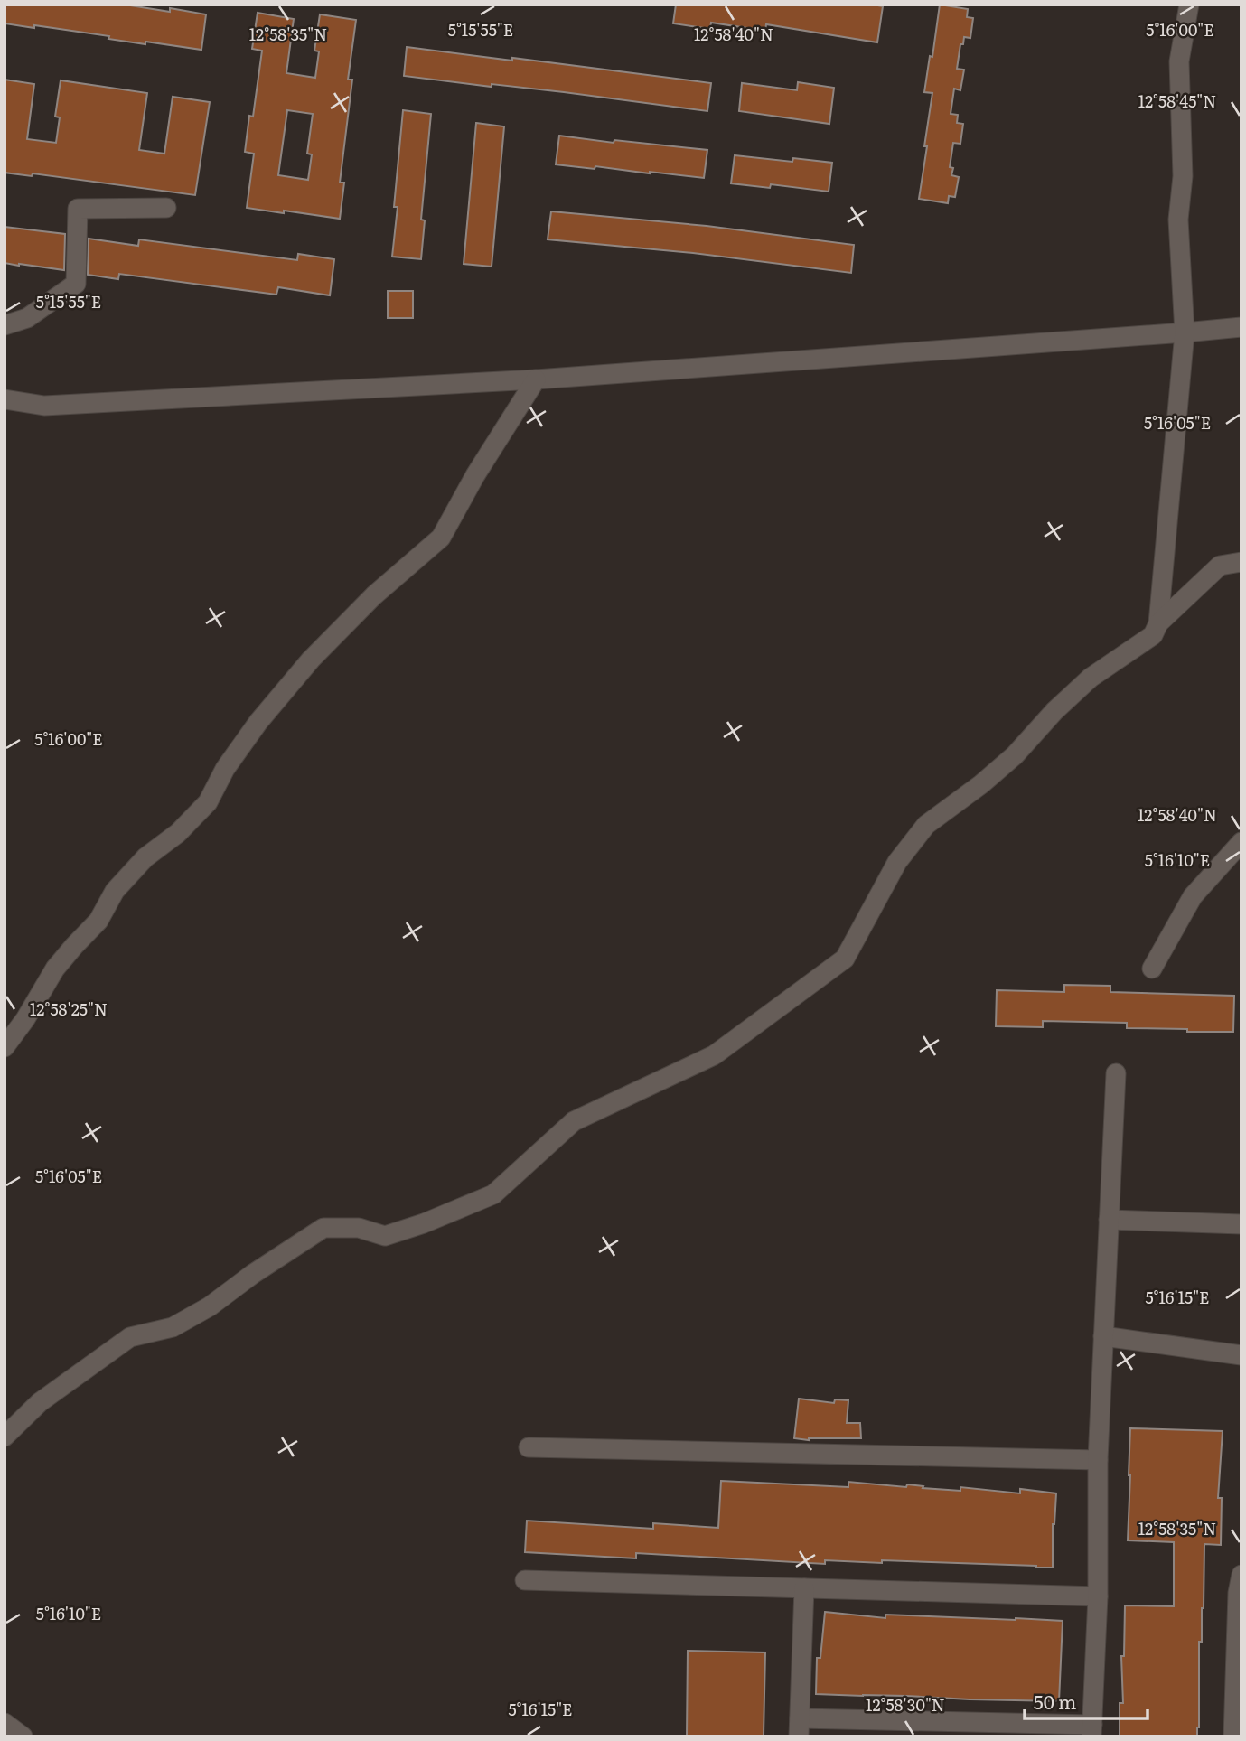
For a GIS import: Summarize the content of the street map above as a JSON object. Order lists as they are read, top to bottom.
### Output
{
  "scale_bar": "50 m",
  "coordinates": [
    "5°15'55\"E",
    "5°16'00\"E",
    "12°58'35\"N",
    "12°58'40\"N",
    "12°58'45\"N",
    "5°16'05\"E",
    "5°16'10\"E",
    "12°58'25\"N",
    "5°16'15\"E",
    "12°58'30\"N"
  ]
}
